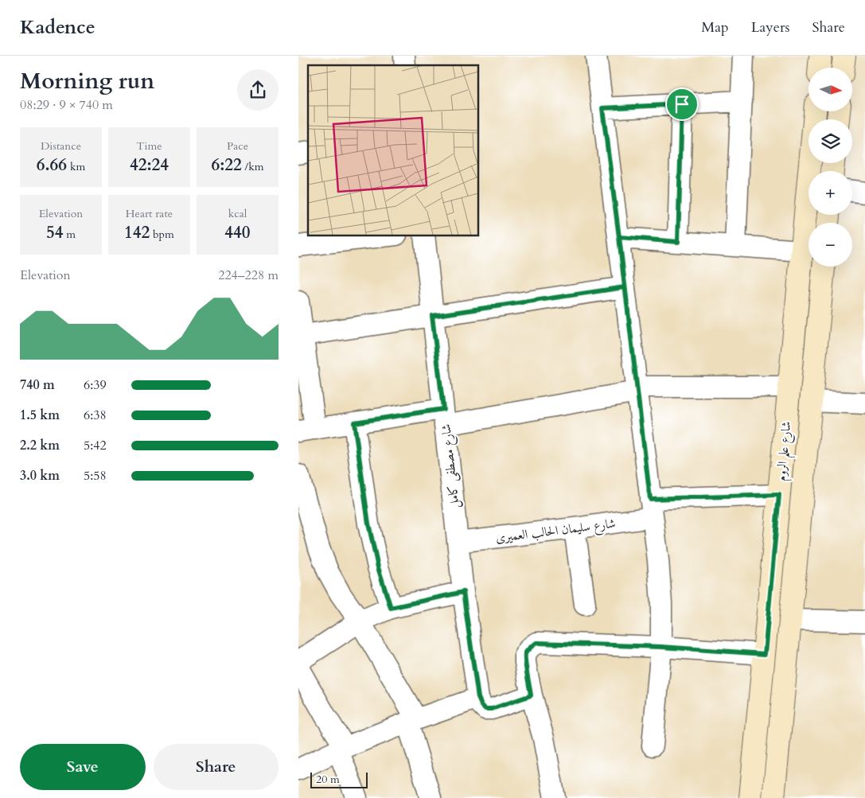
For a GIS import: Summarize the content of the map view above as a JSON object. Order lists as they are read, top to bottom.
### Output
{
  "streets": {
    "street": ["شارع علم الروم", "شارع مصطفى كامل", "شارع سليمان الحالب العميرى"]
  },
  "crossings": [
    ["شارع علم الروم", "شارع سليمان الحالب العميرى"],
    ["شارع مصطفى كامل", "شارع سليمان الحالب العميرى"]
  ],
  "scale_bar": "20 m",
  "north": "right",
  "page": {
    "header": "Kadence",
    "nav": ["Map", "Layers", "Share"],
    "heading": ["Morning run", "08:29 · 9 × 740 m"],
    "map_buttons": ["+", "−"],
    "stats": [
      ["Distance", "6.66 km"],
      ["Time", "42:24"],
      ["Pace", "6:22 /km"],
      ["Elevation", "54 m"],
      ["Heart rate", "142 bpm"],
      ["kcal", "440"]
    ],
    "chart": ["Elevation", "224–228 m"],
    "list": [
      {
        "name": "740 m",
        "note": "6:39"
      },
      {
        "name": "1.5 km",
        "note": "6:38"
      },
      {
        "name": "2.2 km",
        "note": "5:42"
      },
      {
        "name": "3.0 km",
        "note": "5:58"
      }
    ],
    "buttons": ["Save", "Share"],
    "scale": "20 m"
  }
}
